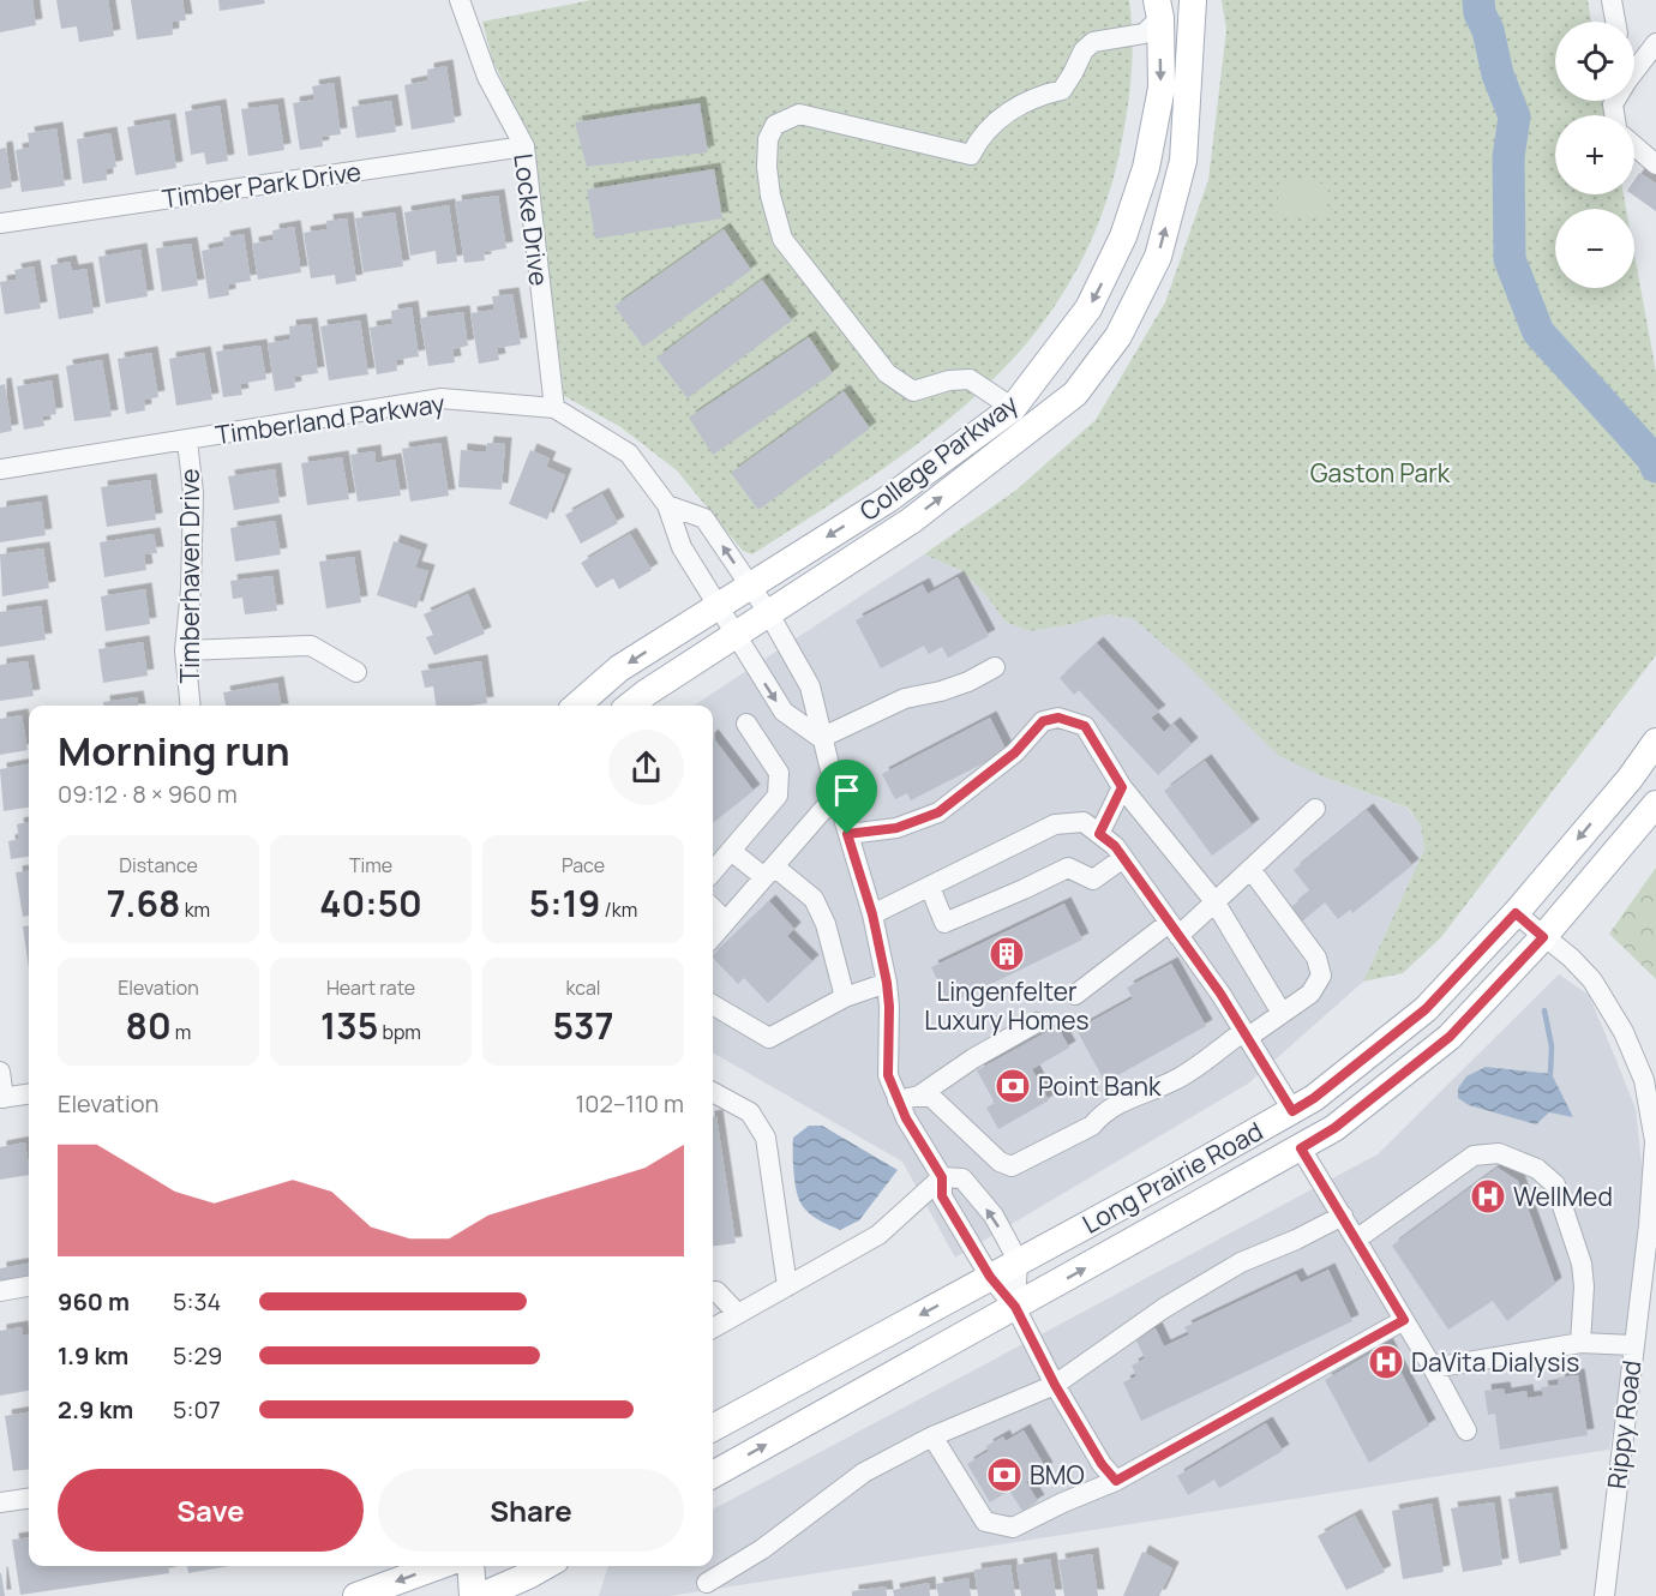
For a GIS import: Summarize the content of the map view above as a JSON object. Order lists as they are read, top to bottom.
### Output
{
  "streets": {
    "main road": ["College Parkway", "Long Prairie Road"],
    "street": [
      "Timber Park Drive",
      "Locke Drive",
      "Timberland Parkway",
      "Timberhaven Drive",
      "Rippy Road"
    ]
  },
  "crossings": [
    ["Timber Park Drive", "Locke Drive"],
    ["Locke Drive", "Timberland Parkway"],
    ["Timberland Parkway", "College Parkway"],
    ["Timberland Parkway", "Timberhaven Drive"],
    ["Long Prairie Road", "Rippy Road"]
  ],
  "parks": ["Gaston Park"],
  "places": {
    "building": ["Lingenfelter Luxury Homes"],
    "bank": ["Point Bank", "BMO"],
    "hospital": ["WellMed", "DaVita Dialysis"]
  },
  "page": {
    "map_buttons": ["+", "−"],
    "heading": ["Morning run", "09:12 · 8 × 960 m"],
    "stats": [
      ["Distance", "7.68 km"],
      ["Time", "40:50"],
      ["Pace", "5:19 /km"],
      ["Elevation", "80 m"],
      ["Heart rate", "135 bpm"],
      ["kcal", "537"]
    ],
    "chart": ["Elevation", "102–110 m"],
    "list": [
      {
        "name": "960 m",
        "note": "5:34"
      },
      {
        "name": "1.9 km",
        "note": "5:29"
      },
      {
        "name": "2.9 km",
        "note": "5:07"
      }
    ],
    "buttons": ["Save", "Share"]
  }
}
